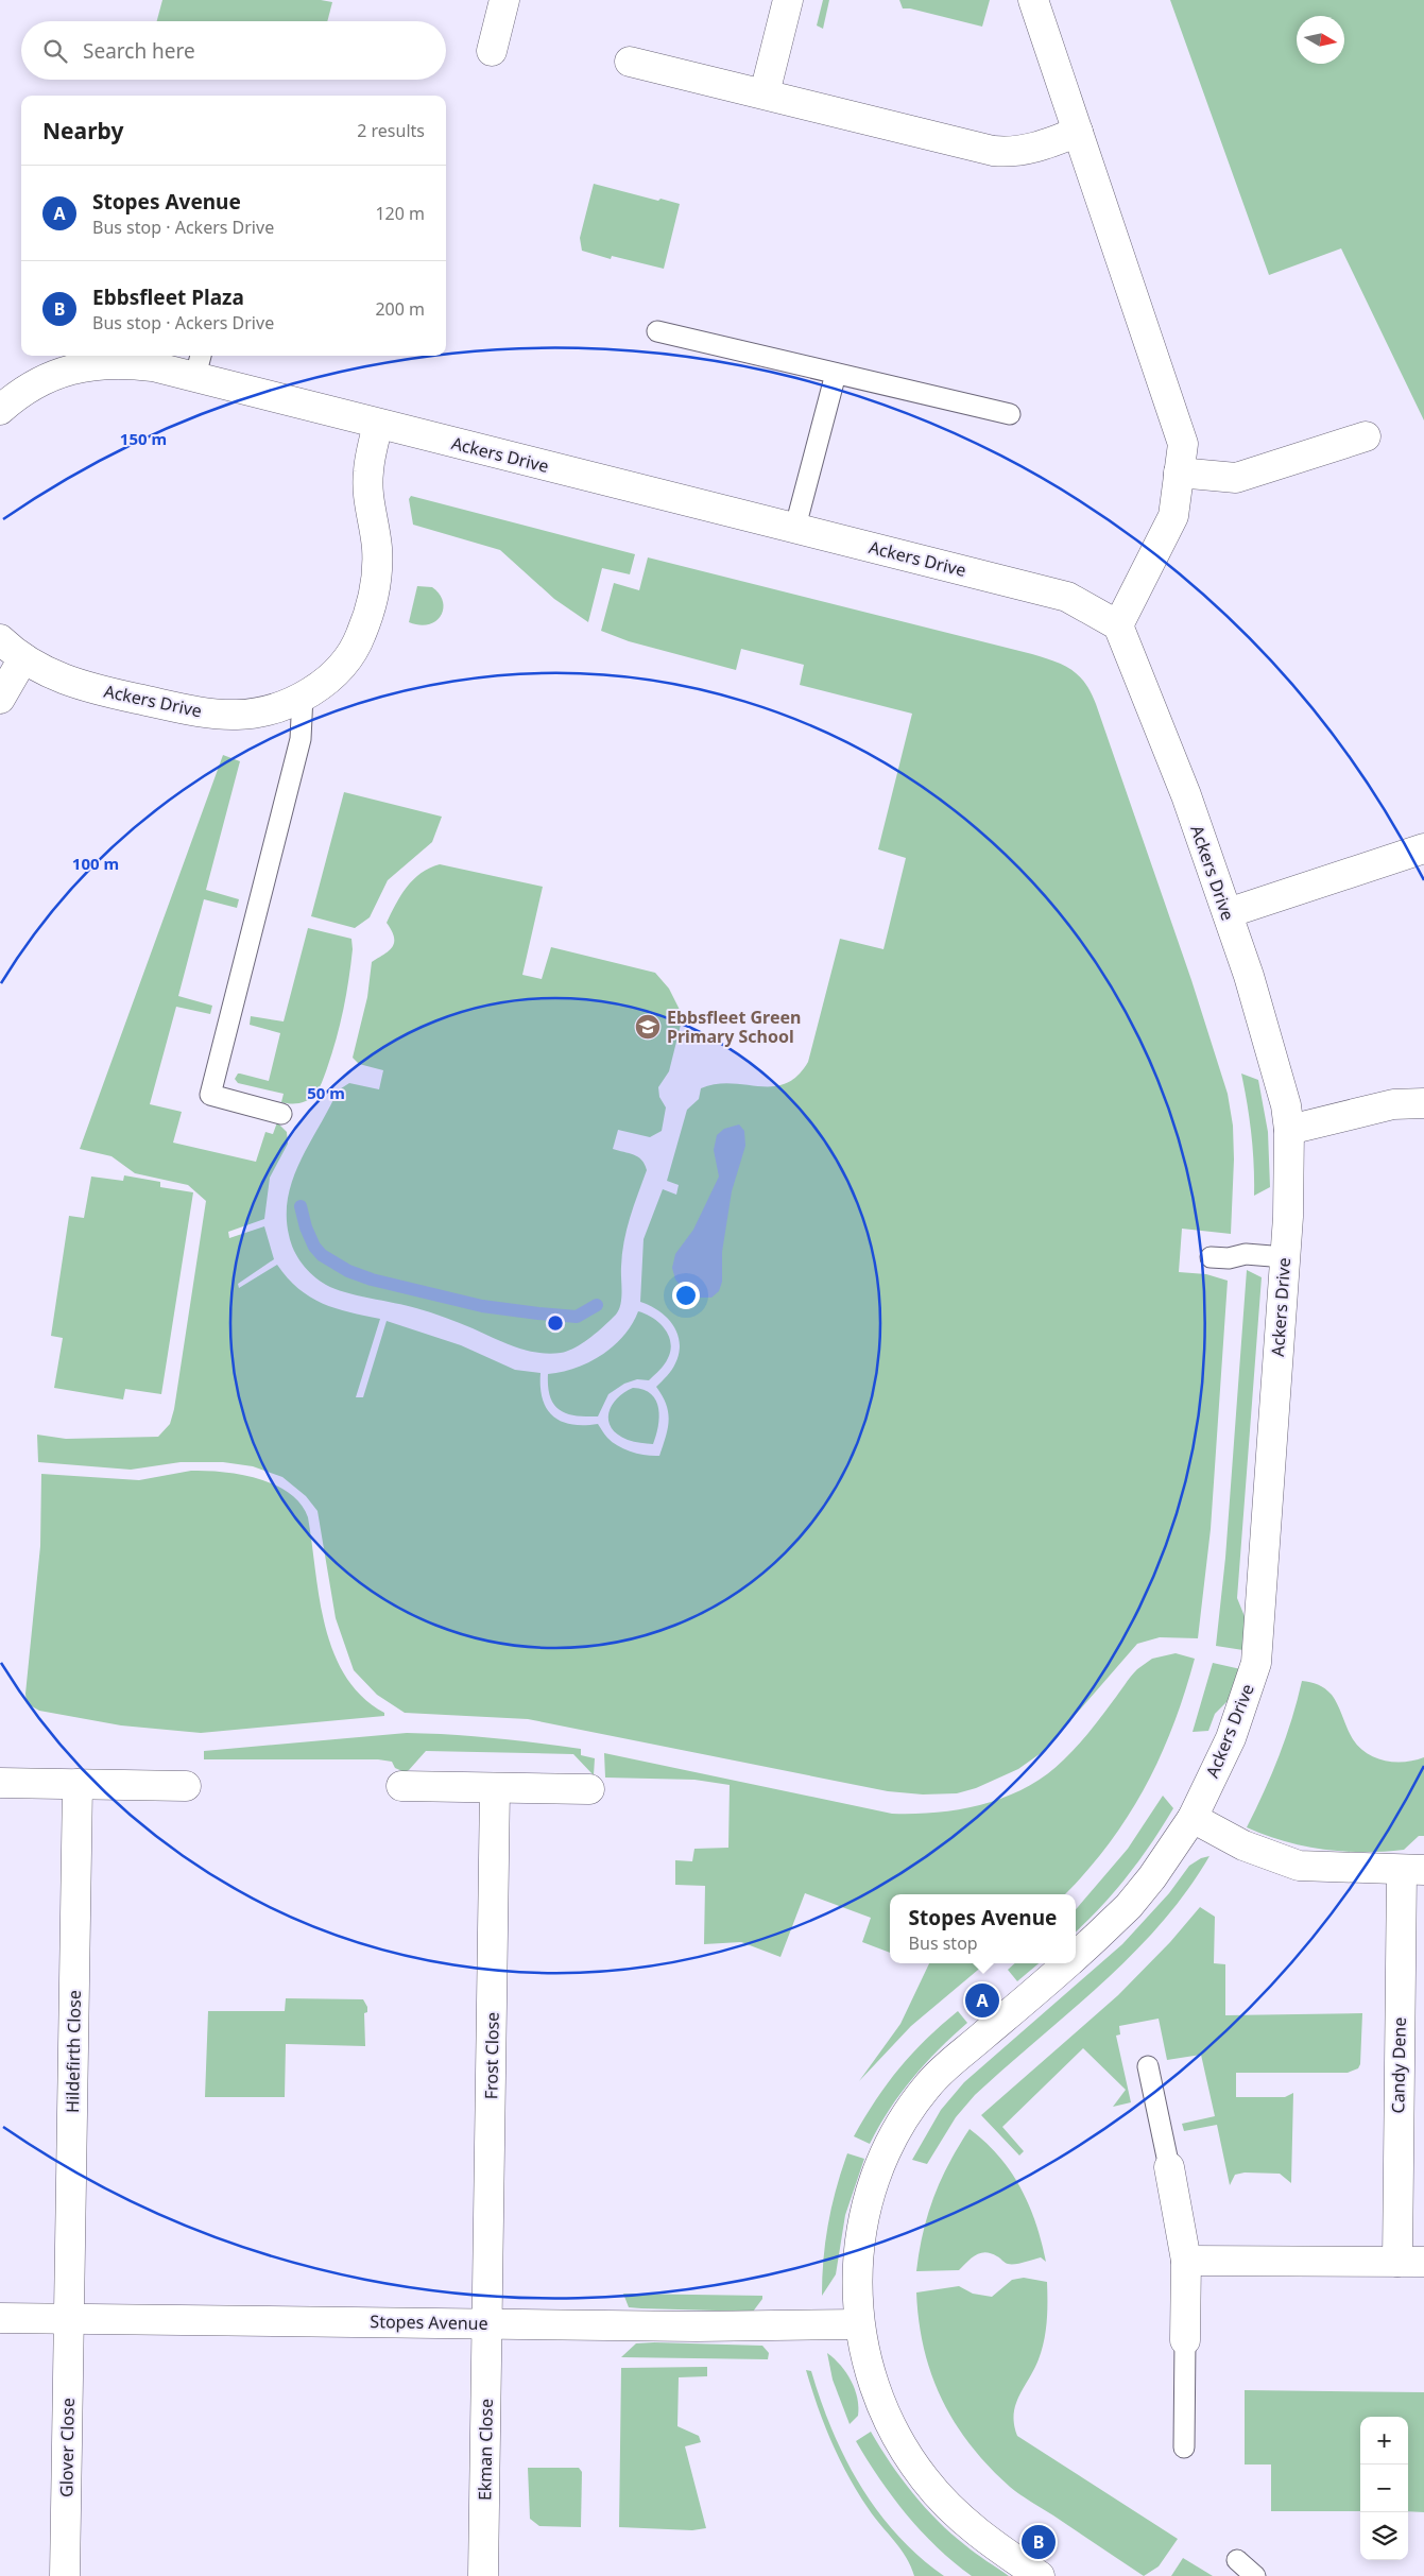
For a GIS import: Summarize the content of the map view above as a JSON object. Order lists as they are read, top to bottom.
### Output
{
  "streets": {
    "street": [
      "Ackers Drive",
      "Hildefirth Close",
      "Frost Close",
      "Candy Dene",
      "Stopes Avenue",
      "Glover Close",
      "Ekman Close"
    ]
  },
  "crossings": [
    ["Ackers Drive", "Candy Dene"],
    ["Ackers Drive", "Stopes Avenue"],
    ["Hildefirth Close", "Stopes Avenue"],
    ["Hildefirth Close", "Glover Close"],
    ["Frost Close", "Stopes Avenue"],
    ["Frost Close", "Ekman Close"],
    ["Stopes Avenue", "Glover Close"],
    ["Stopes Avenue", "Ekman Close"]
  ],
  "places": {
    "school or university": ["Ebbsfleet Green Primary School"]
  },
  "north": "right",
  "page": {
    "search": "Search here",
    "heading": ["Nearby", "2 results"],
    "list": [
      {
        "mark": "A",
        "name": "Stopes Avenue",
        "note": "Bus stop · Ackers Drive",
        "value": "120 m"
      },
      {
        "mark": "B",
        "name": "Ebbsfleet Plaza",
        "note": "Bus stop · Ackers Drive",
        "value": "200 m"
      }
    ],
    "popup": ["Stopes Avenue", "Bus stop"],
    "pins": ["A", "B"],
    "map_buttons": ["+", "−"]
  },
  "rings": ["150 m", "100 m", "50 m"]
}
